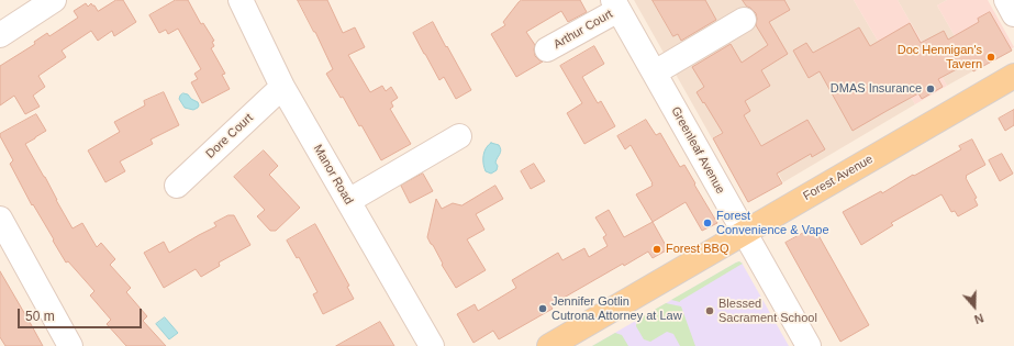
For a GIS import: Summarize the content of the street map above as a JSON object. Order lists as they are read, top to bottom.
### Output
{
  "streets": {
    "main road": ["Forest Avenue"],
    "street": [
      "Arthur Court",
      "Dore Court",
      "Greenleaf Avenue",
      "Manor Road"
    ]
  },
  "crossings": [
    ["Arthur Court", "Greenleaf Avenue"],
    ["Dore Court", "Manor Road"],
    ["Greenleaf Avenue", "Forest Avenue"]
  ],
  "places": [
    "Doc Hennigan's Tavern",
    "DMAS Insurance",
    "Forest Convenience & Vape",
    "Forest BBQ",
    "Jennifer Gotlin Cutrona Attorney at Law",
    "Blessed Sacrament School"
  ],
  "scale_bar": "50 m",
  "north": "bottom"
}
